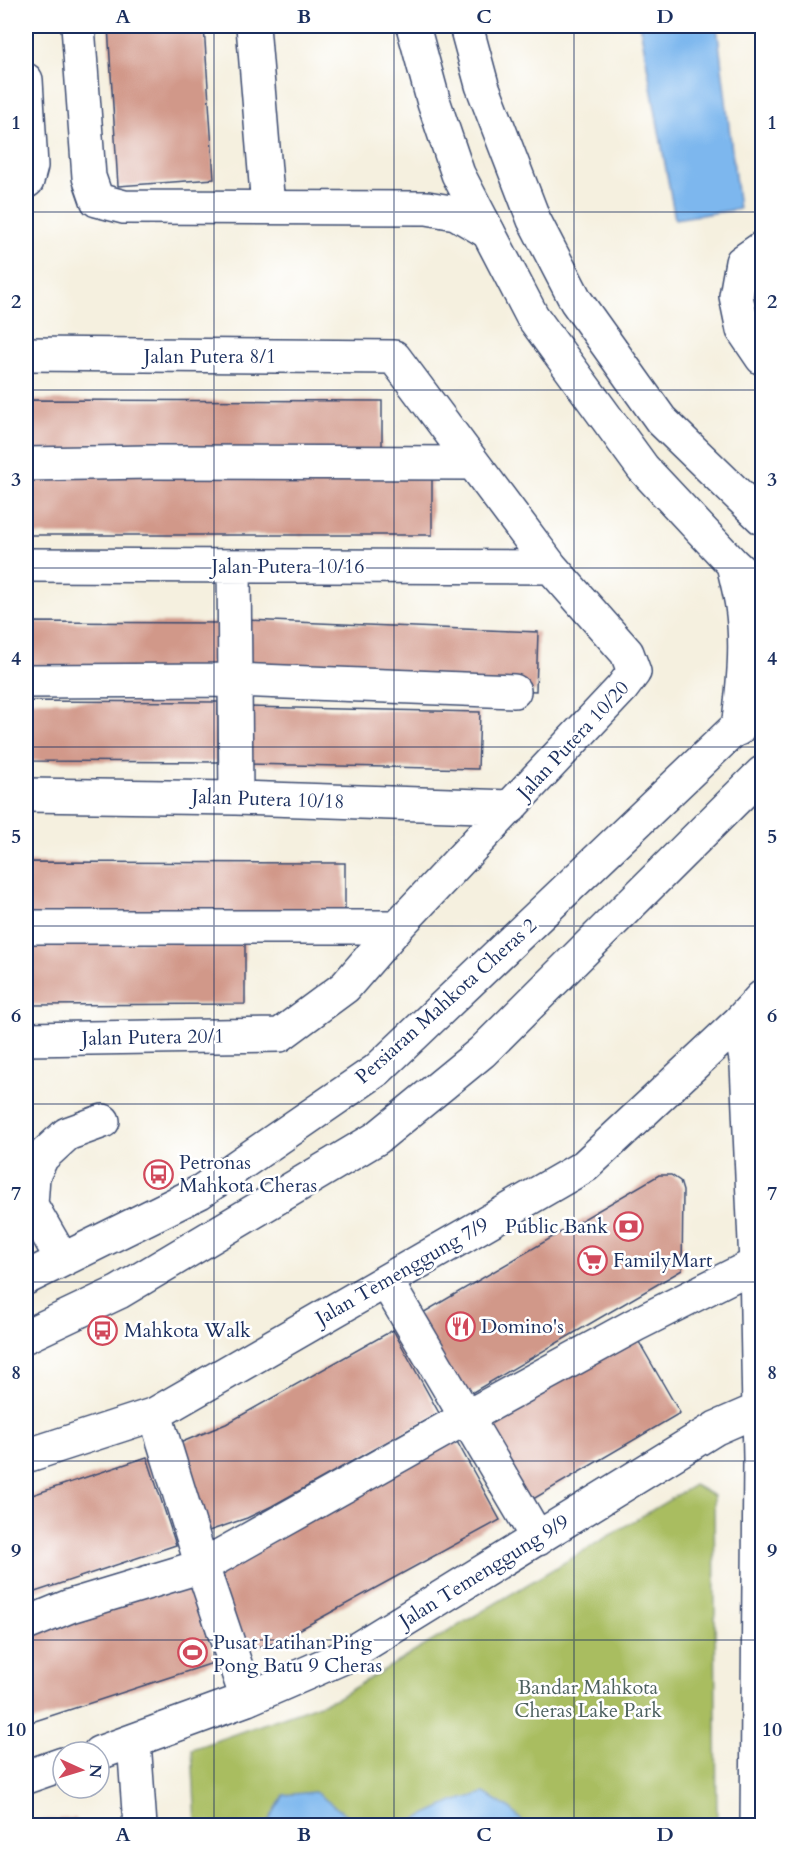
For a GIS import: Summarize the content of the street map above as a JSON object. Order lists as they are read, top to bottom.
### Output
{
  "streets": {
    "street": [
      "Jalan Putera 8/1",
      "Jalan Putera 10/16",
      "Jalan Putera 10/20",
      "Jalan Putera 10/18",
      "Persiaran Mahkota Cheras 2",
      "Jalan Putera 20/1",
      "Jalan Temenggung 7/9",
      "Jalan Temenggung 9/9"
    ]
  },
  "crossings": [
    ["Jalan Putera 8/1", "Jalan Putera 10/20"],
    ["Jalan Putera 10/16", "Jalan Putera 10/20"],
    ["Jalan Putera 10/20", "Jalan Putera 10/18"],
    ["Jalan Putera 10/20", "Jalan Putera 20/1"]
  ],
  "parks": ["Bandar Mahkota Cheras Lake Park"],
  "places": {
    "bus stop": ["Petronas Mahkota Cheras", "Mahkota Walk"],
    "bank": ["Public Bank"],
    "supermarket": ["FamilyMart"],
    "restaurant": ["Domino's"],
    "sports": ["Pusat Latihan Ping Pong Batu 9 Cheras"]
  },
  "north": "right",
  "grid": {
    "columns": [
      "A",
      "B",
      "C",
      "D"
    ],
    "rows": [
      "1",
      "2",
      "3",
      "4",
      "5",
      "6",
      "7",
      "8",
      "9",
      "10"
    ]
  }
}
